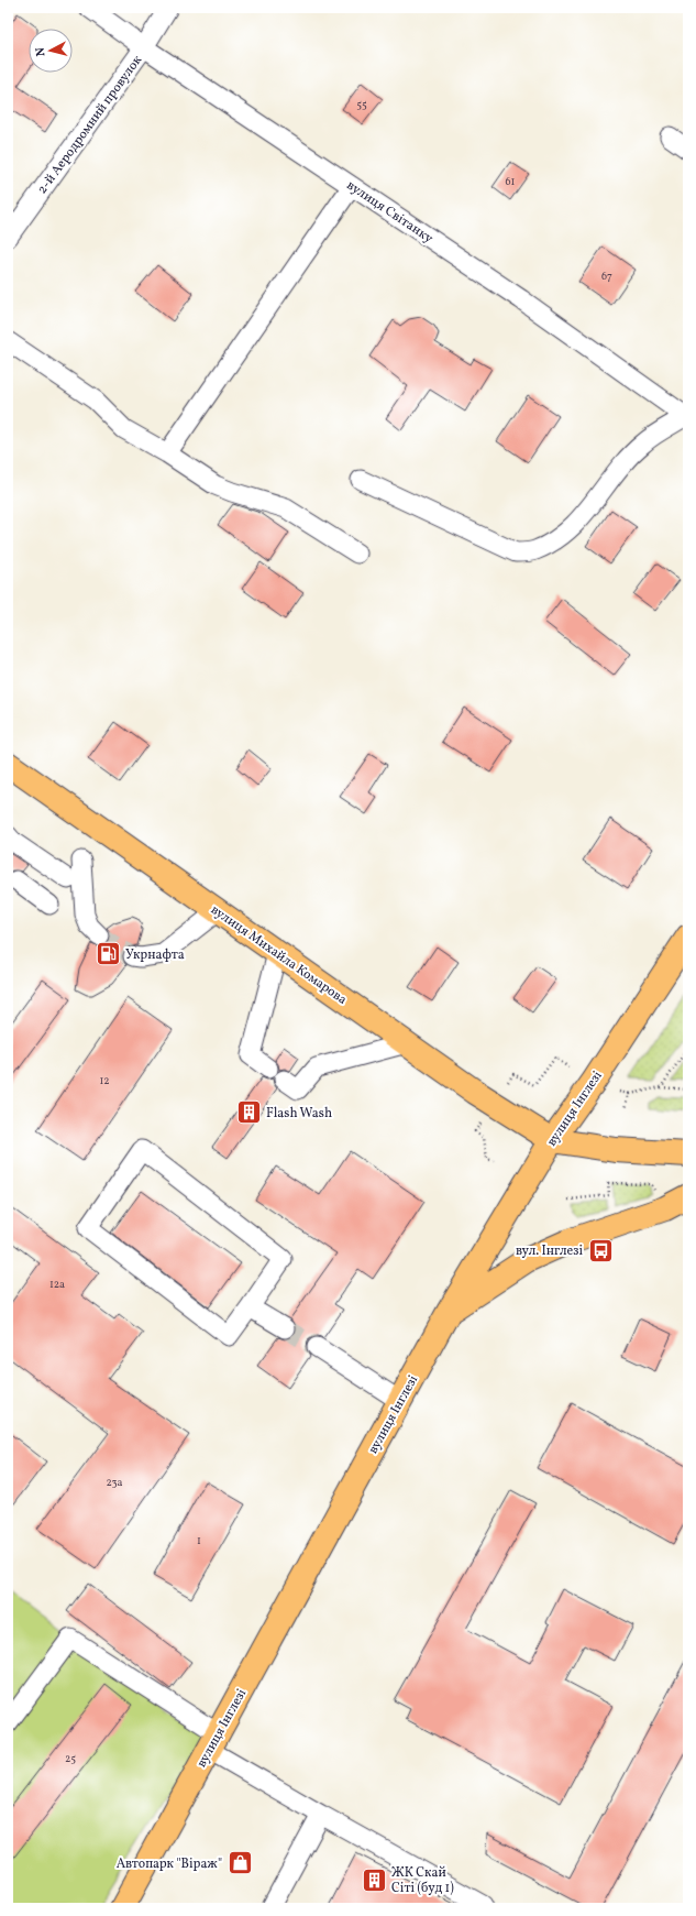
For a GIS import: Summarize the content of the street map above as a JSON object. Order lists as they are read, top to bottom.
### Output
{
  "streets": {
    "main road": ["вулиця Михайла Комарова", "вулиця Інглезі"],
    "street": ["2-й Аеродромний провулок", "вулиця Світанку"]
  },
  "crossings": [
    ["2-й Аеродромний провулок", "вулиця Світанку"],
    ["вулиця Михайла Комарова", "вулиця Інглезі"]
  ],
  "places": {
    "fuel station": ["Укрнафта"],
    "building": ["Flash Wash", "ЖК Скай Сіті (буд 1)"],
    "bus stop": ["вул. Інглезі"],
    "shop": ["Автопарк \"Віраж\""]
  },
  "house_numbers": [
    "55",
    "61",
    "67",
    "12",
    "12а",
    "23а",
    "1",
    "25"
  ],
  "north": "left"
}
